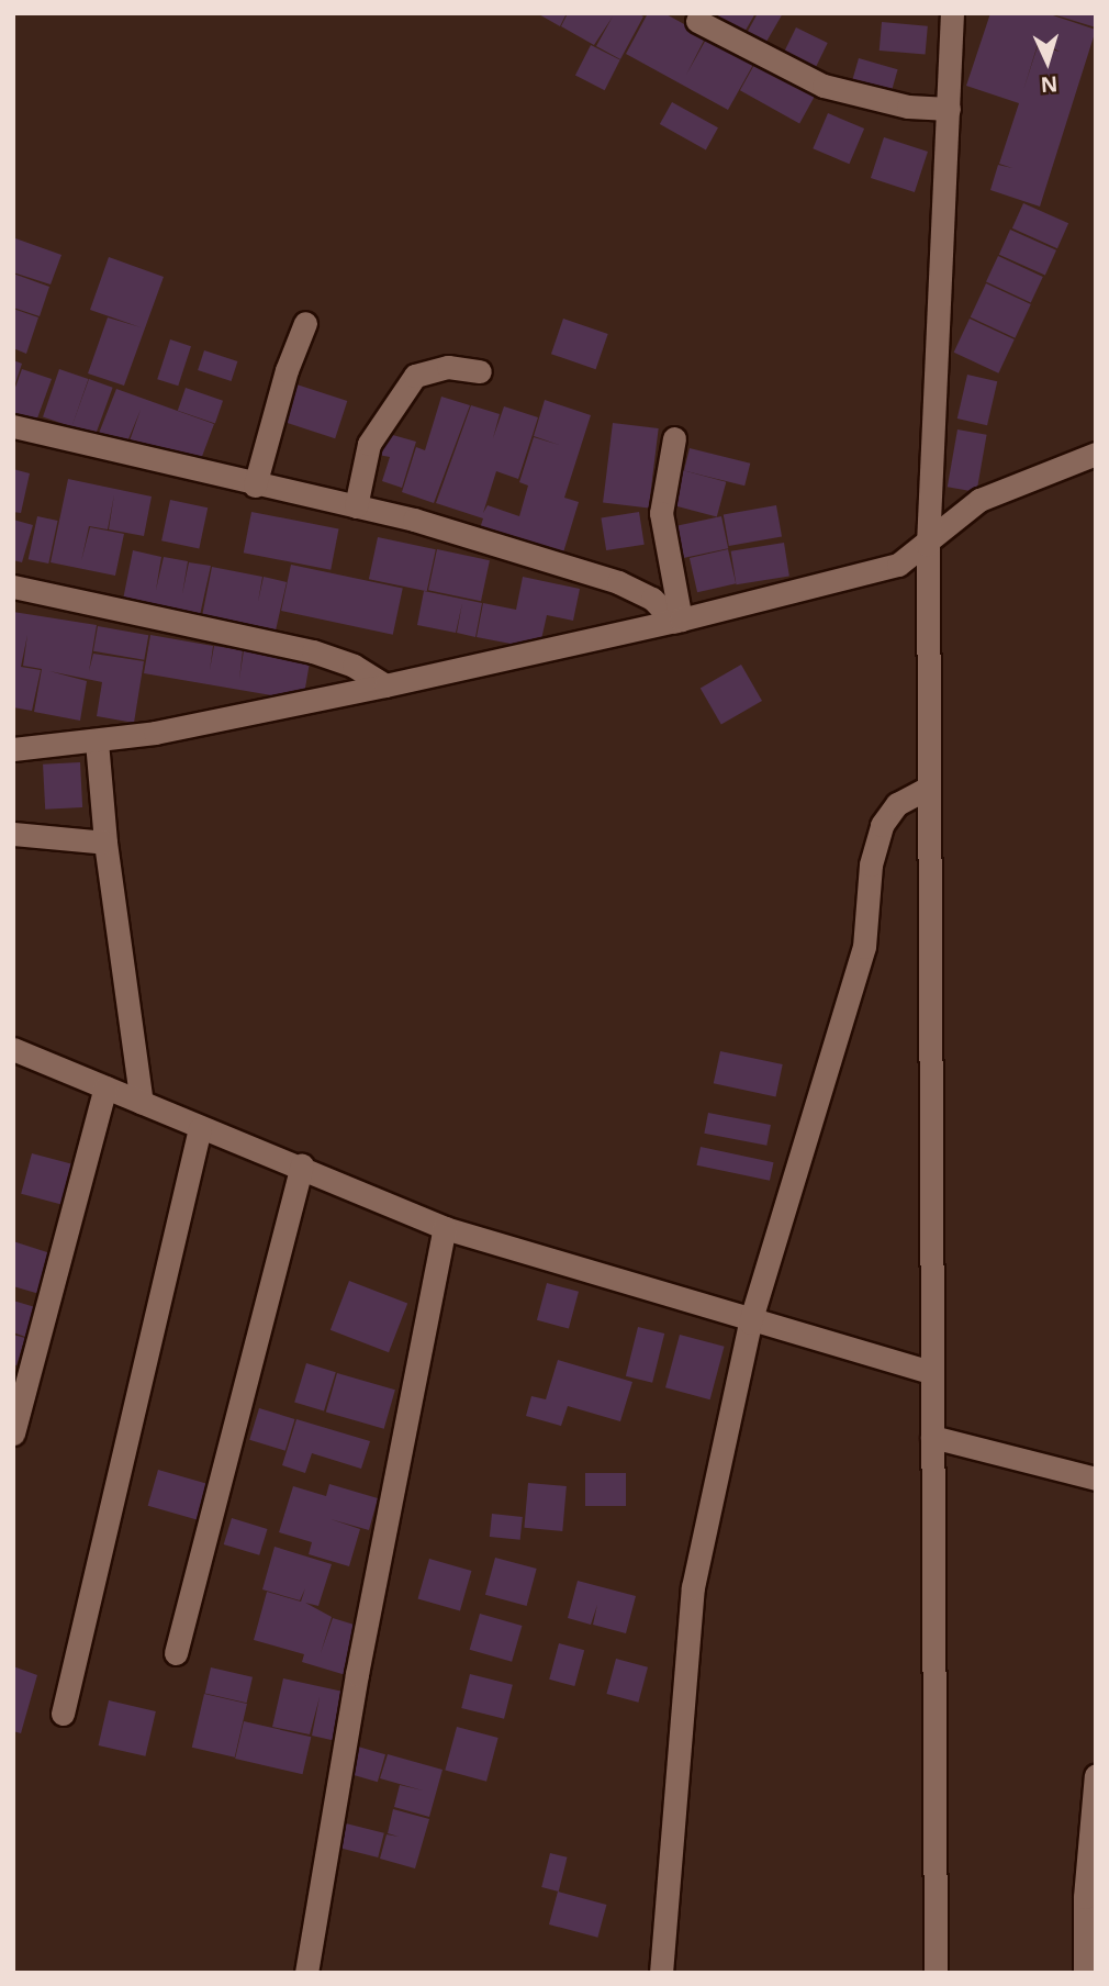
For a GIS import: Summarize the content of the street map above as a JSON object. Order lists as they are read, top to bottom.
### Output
{
  "north": "bottom"
}
